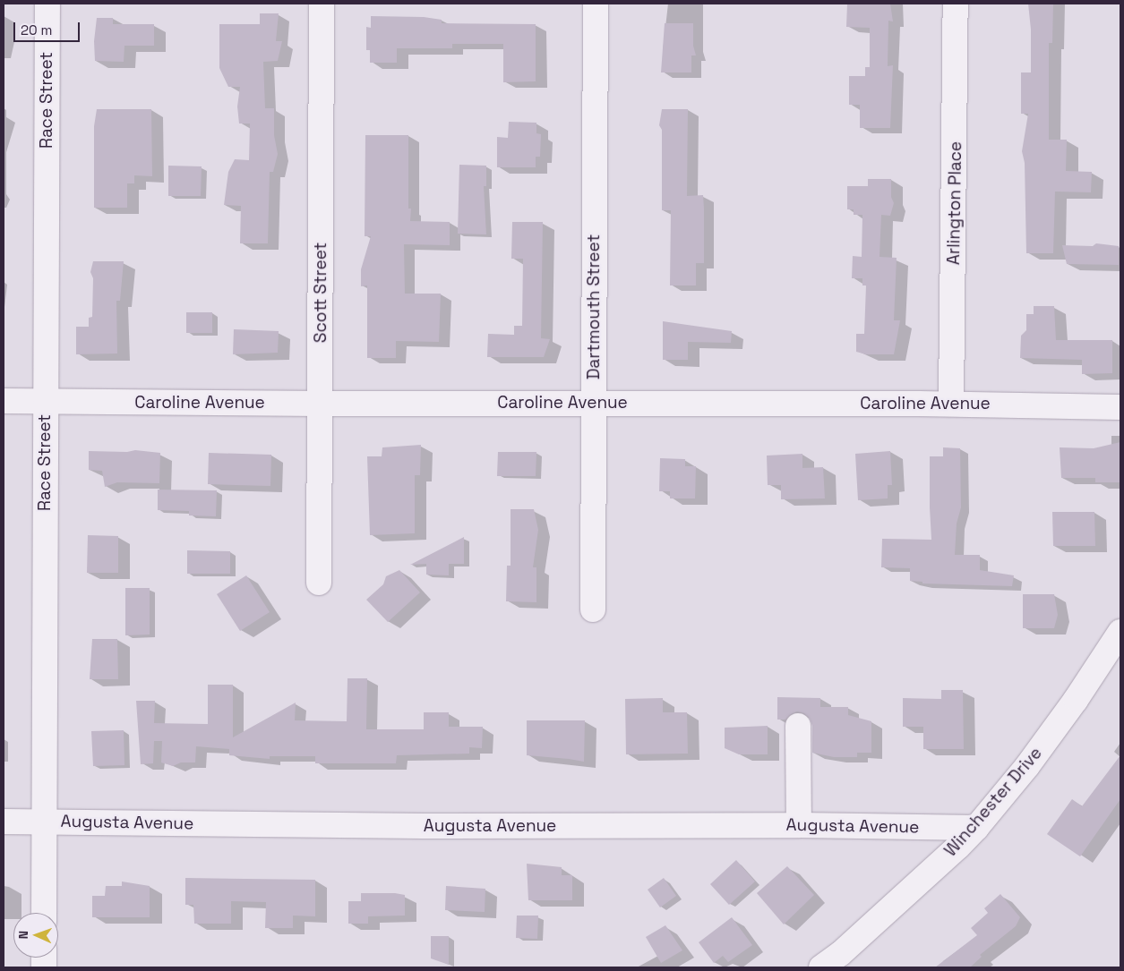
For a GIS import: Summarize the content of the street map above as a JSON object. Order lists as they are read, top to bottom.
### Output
{
  "streets": {
    "street": [
      "Race Street",
      "Arlington Place",
      "Scott Street",
      "Dartmouth Street",
      "Caroline Avenue",
      "Winchester Drive",
      "Augusta Avenue"
    ]
  },
  "crossings": [
    ["Race Street", "Caroline Avenue"],
    ["Race Street", "Augusta Avenue"],
    ["Arlington Place", "Caroline Avenue"],
    ["Scott Street", "Caroline Avenue"],
    ["Dartmouth Street", "Caroline Avenue"],
    ["Winchester Drive", "Augusta Avenue"]
  ],
  "scale_bar": "20 m",
  "north": "left"
}
